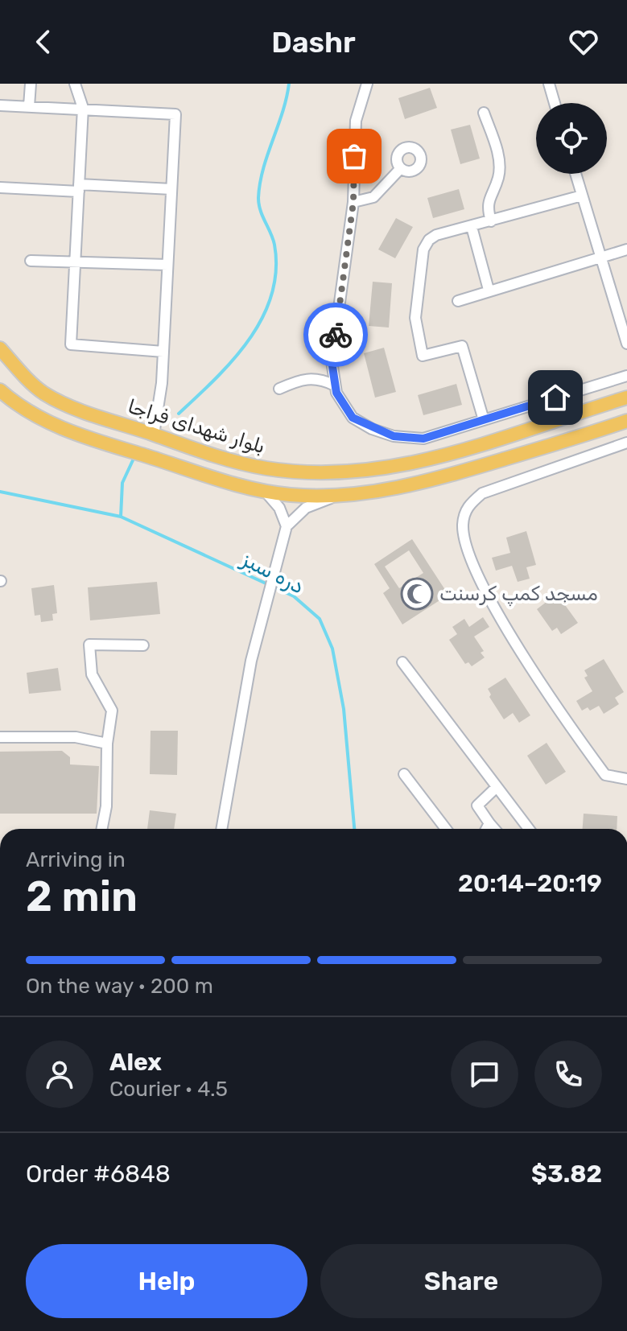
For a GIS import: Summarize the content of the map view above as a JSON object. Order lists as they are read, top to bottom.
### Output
{
  "streets": {
    "main road": ["بلوار شهدای فراجا"]
  },
  "water": ["دره سبز"],
  "places": {
    "mosque": ["مسجد کمپ کرسنت"]
  },
  "page": {
    "header": "Dashr",
    "heading": ["2 min", "Arriving in", "20:14–20:19"],
    "panel": [
      "Alex",
      "Courier · 4.5",
      "Order #6848",
      "$3.82"
    ],
    "bar": "On the way · 200 m",
    "buttons": ["Help", "Share"]
  }
}
